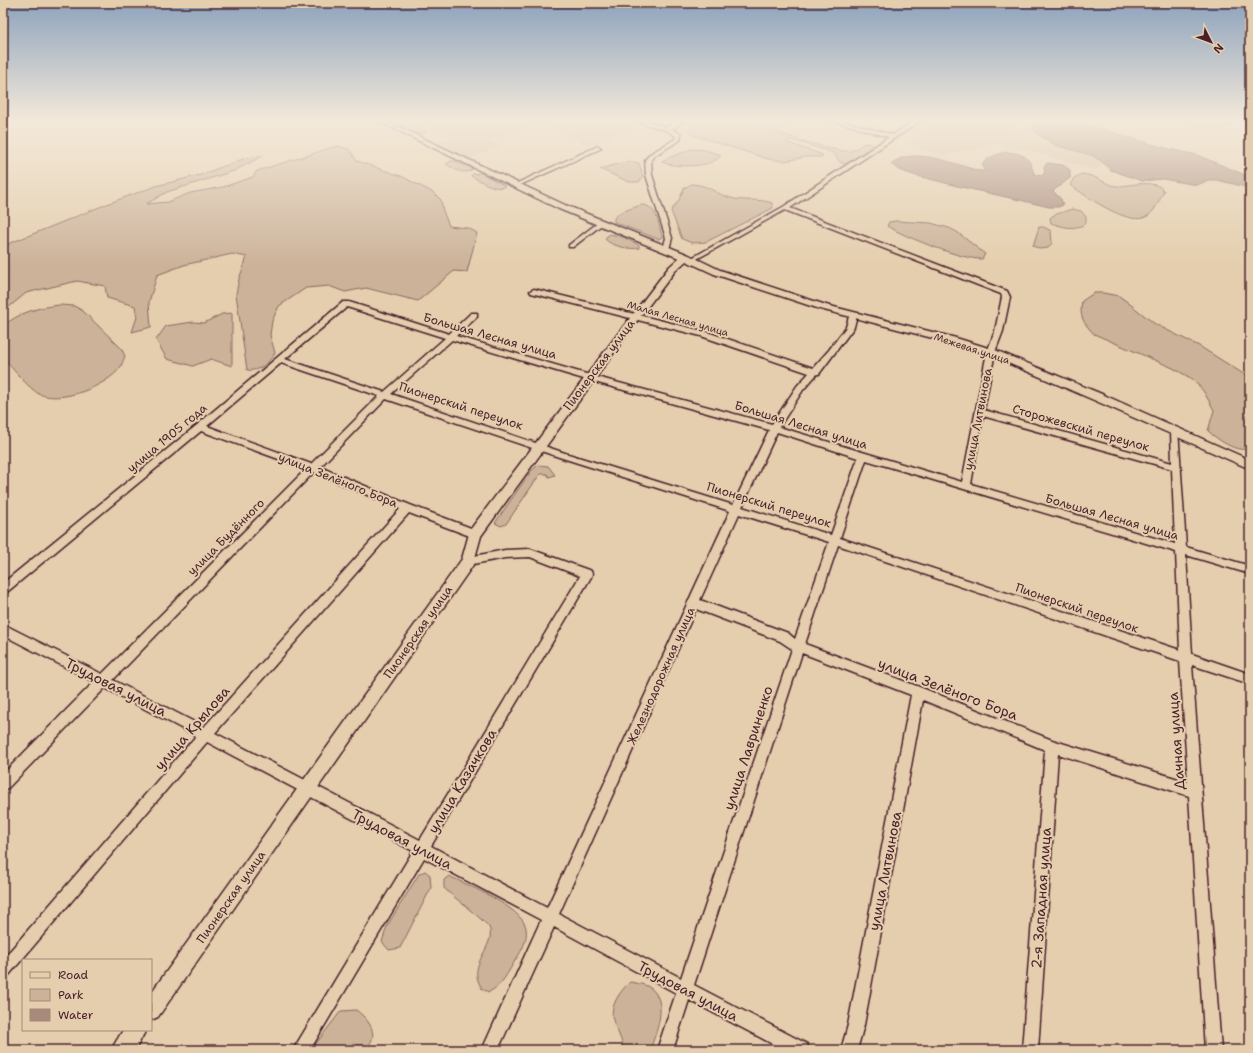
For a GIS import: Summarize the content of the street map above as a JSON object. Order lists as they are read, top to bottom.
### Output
{
  "streets": {
    "street": [
      "Малая Лесная улица",
      "Большая Лесная улица",
      "Межевая улица",
      "Пионерская улица",
      "Пионерский переулок",
      "улица Литвинова",
      "Сторожевский переулок",
      "улица 1905 года",
      "улица Зелёного Бора",
      "улица Будённого",
      "Железнодорожная улица",
      "Трудовая улица",
      "улица Крылова",
      "Дачная улица",
      "улица Лавриненко",
      "улица Казачкова",
      "2-я Западная улица"
    ]
  },
  "crossings": [
    ["Малая Лесная улица", "Пионерская улица"],
    ["Малая Лесная улица", "Железнодорожная улица"],
    ["Большая Лесная улица", "Пионерская улица"],
    ["Большая Лесная улица", "улица Литвинова"],
    ["Большая Лесная улица", "улица 1905 года"],
    ["Большая Лесная улица", "улица Будённого"],
    ["Большая Лесная улица", "Железнодорожная улица"],
    ["Большая Лесная улица", "Дачная улица"],
    ["Большая Лесная улица", "улица Лавриненко"],
    ["Межевая улица", "Пионерская улица"],
    ["Межевая улица", "улица Литвинова"],
    ["Межевая улица", "Железнодорожная улица"],
    ["Межевая улица", "Дачная улица"],
    ["Пионерская улица", "Пионерский переулок"],
    ["Пионерская улица", "улица Зелёного Бора"],
    ["Пионерская улица", "Трудовая улица"],
    ["Пионерская улица", "улица Казачкова"],
    ["Пионерский переулок", "улица 1905 года"],
    ["Пионерский переулок", "улица Будённого"],
    ["Пионерский переулок", "Железнодорожная улица"],
    ["Пионерский переулок", "Дачная улица"],
    ["Пионерский переулок", "улица Лавриненко"],
    ["улица Литвинова", "Сторожевский переулок"],
    ["улица Литвинова", "улица Зелёного Бора"],
    ["Сторожевский переулок", "Дачная улица"],
    ["улица 1905 года", "улица Зелёного Бора"],
    ["улица Зелёного Бора", "улица Будённого"],
    ["улица Зелёного Бора", "Железнодорожная улица"],
    ["улица Зелёного Бора", "улица Крылова"],
    ["улица Зелёного Бора", "Дачная улица"],
    ["улица Зелёного Бора", "улица Лавриненко"],
    ["улица Зелёного Бора", "2-я Западная улица"],
    ["улица Будённого", "Трудовая улица"],
    ["Железнодорожная улица", "Трудовая улица"],
    ["Трудовая улица", "улица Крылова"],
    ["Трудовая улица", "улица Лавриненко"],
    ["Трудовая улица", "улица Казачкова"]
  ],
  "legend": ["Road", "Park", "Water"],
  "north": "bottom right"
}
